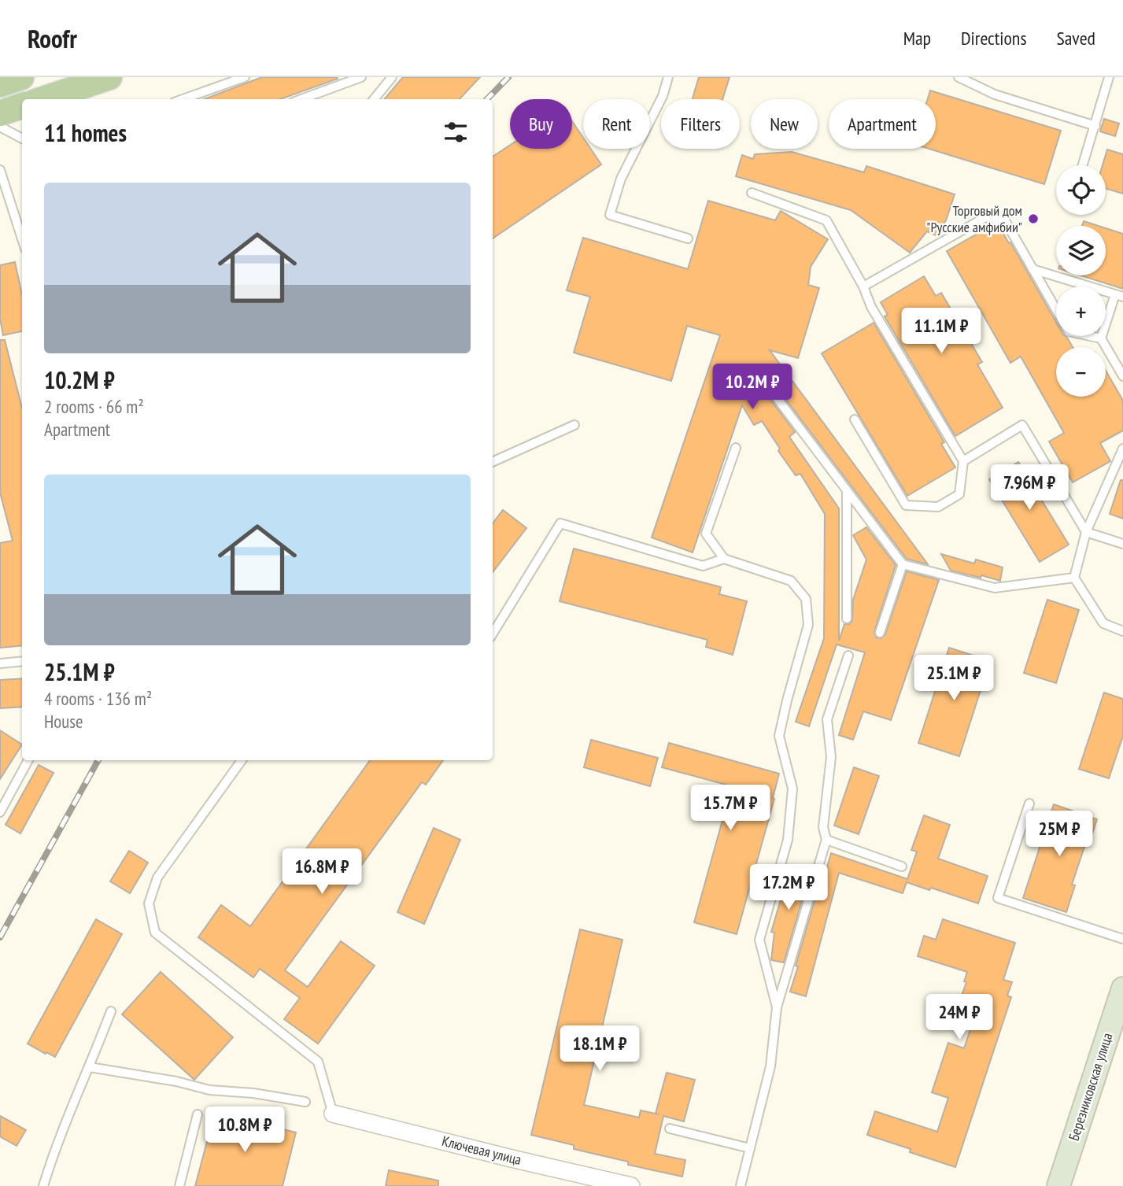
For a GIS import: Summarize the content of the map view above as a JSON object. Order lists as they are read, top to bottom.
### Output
{
  "streets": {
    "main road": ["Березниковская улица"],
    "street": ["Ключевая улица"]
  },
  "places": ["Торговый дом \"Русские амфибии\""],
  "page": {
    "header": "Roofr",
    "nav": ["Map", "Directions", "Saved"],
    "chip": [
      "Buy",
      "Rent",
      "Filters",
      "New",
      "Apartment"
    ],
    "heading": "11 homes",
    "map_buttons": ["+", "−"],
    "list": [
      {
        "name": "10.2M ₽",
        "note": "2 rooms · 66 m² · Apartment"
      },
      {
        "name": "25.1M ₽",
        "note": "4 rooms · 136 m² · House"
      }
    ],
    "price": [
      "11.1M ₽",
      "10.2M ₽",
      "7.96M ₽",
      "25.1M ₽",
      "15.7M ₽",
      "25M ₽",
      "16.8M ₽",
      "17.2M ₽",
      "24M ₽",
      "18.1M ₽",
      "10.8M ₽"
    ]
  }
}
